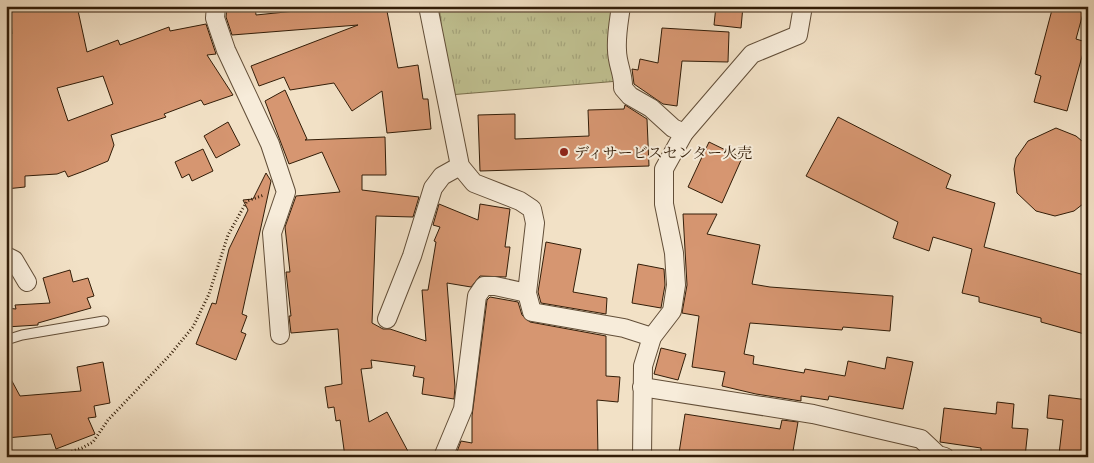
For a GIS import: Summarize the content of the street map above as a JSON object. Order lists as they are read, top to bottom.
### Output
{
  "places": ["ディサービスセンター火売"]
}
